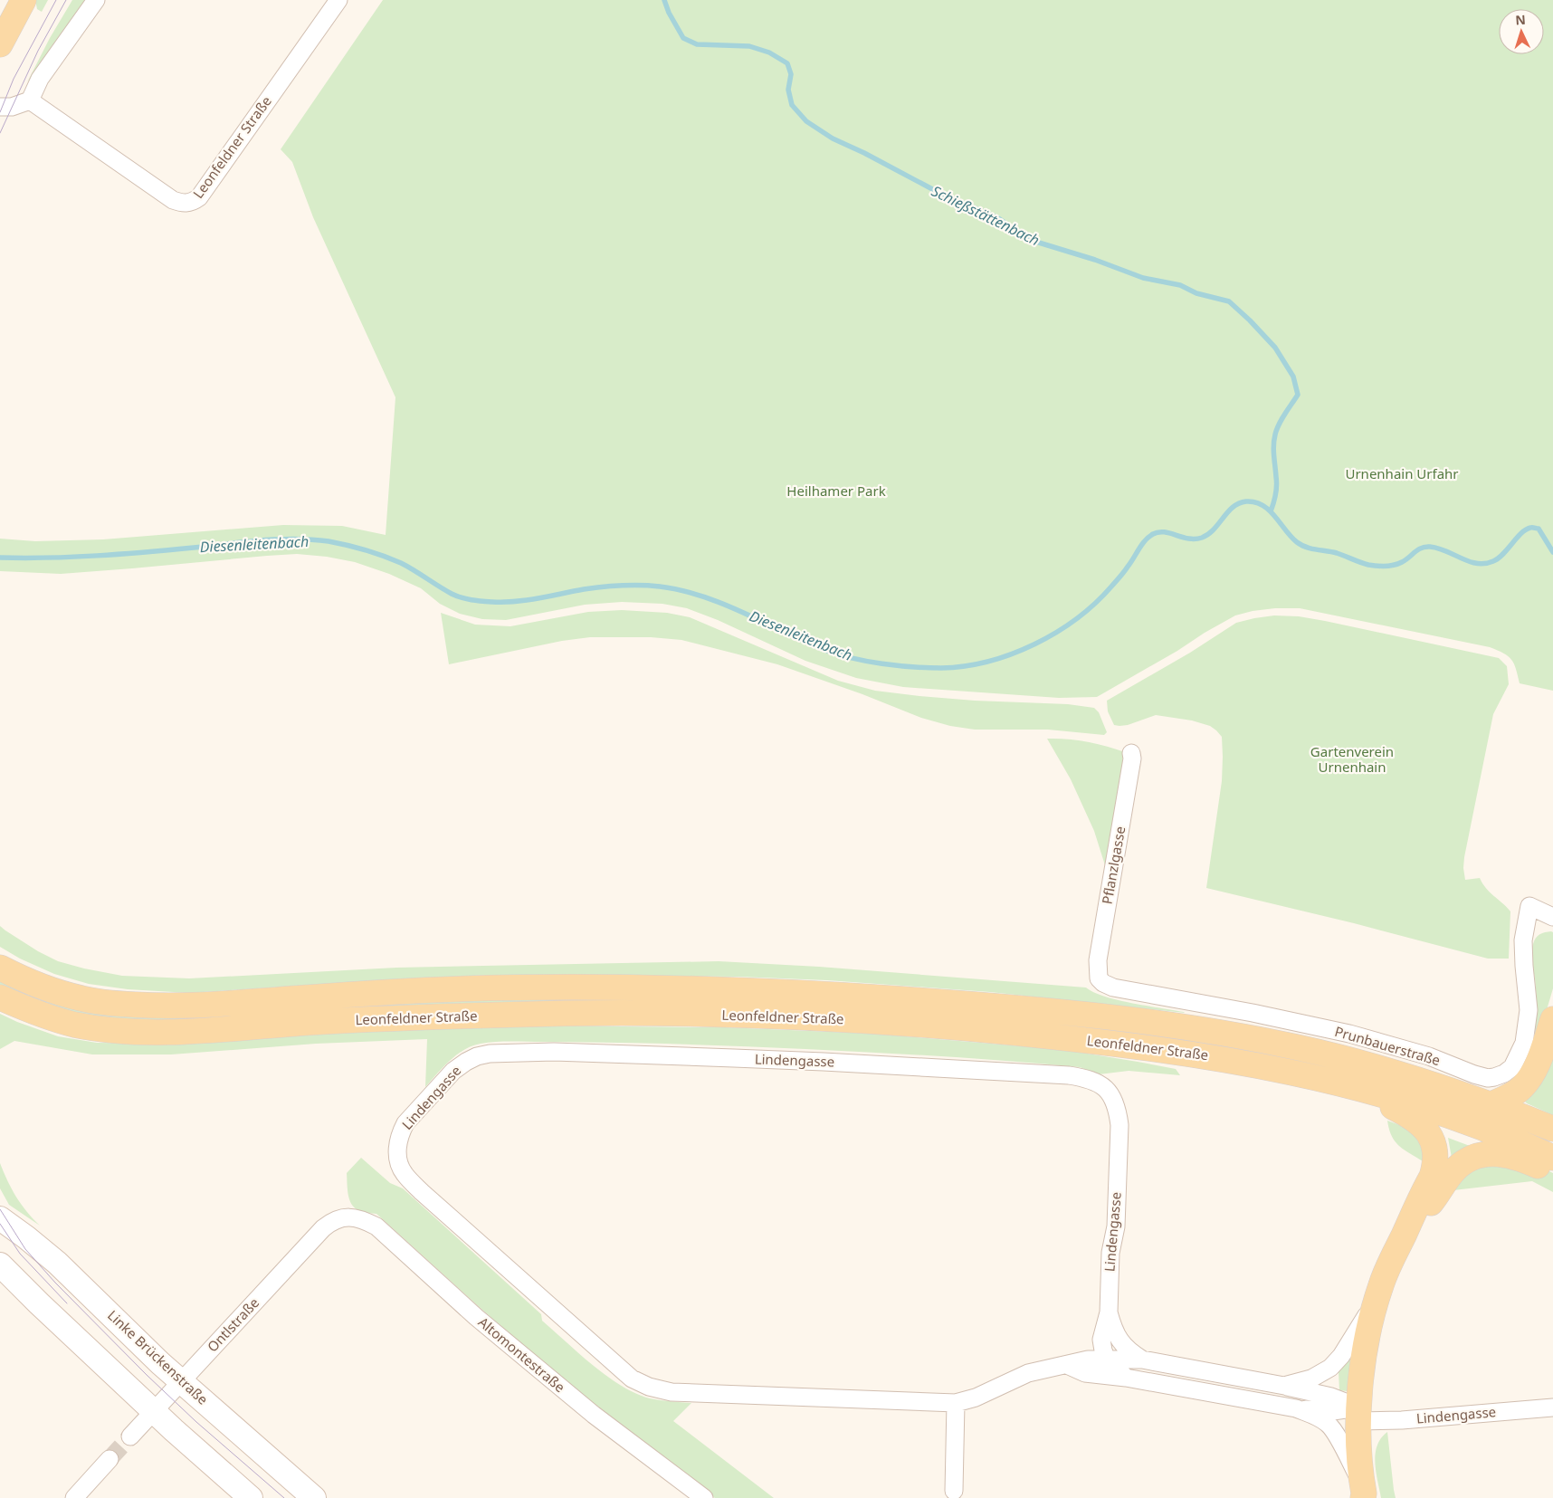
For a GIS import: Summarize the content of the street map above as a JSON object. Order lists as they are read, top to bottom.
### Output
{
  "streets": {
    "main road": ["Leonfeldner Straße", "Linke Brückenstraße"],
    "street": [
      "Pflanzlgasse",
      "Prunbauerstraße",
      "Lindengasse",
      "Ontlstraße",
      "Altomontestraße"
    ]
  },
  "crossings": [
    ["Pflanzlgasse", "Prunbauerstraße"],
    ["Ontlstraße", "Altomontestraße"],
    ["Ontlstraße", "Linke Brückenstraße"]
  ],
  "water": ["Schießstättenbach", "Diesenleitenbach"],
  "parks": ["Urnenhain Urfahr", "Heilhamer Park", "Gartenverein Urnenhain"],
  "north": "top"
}
